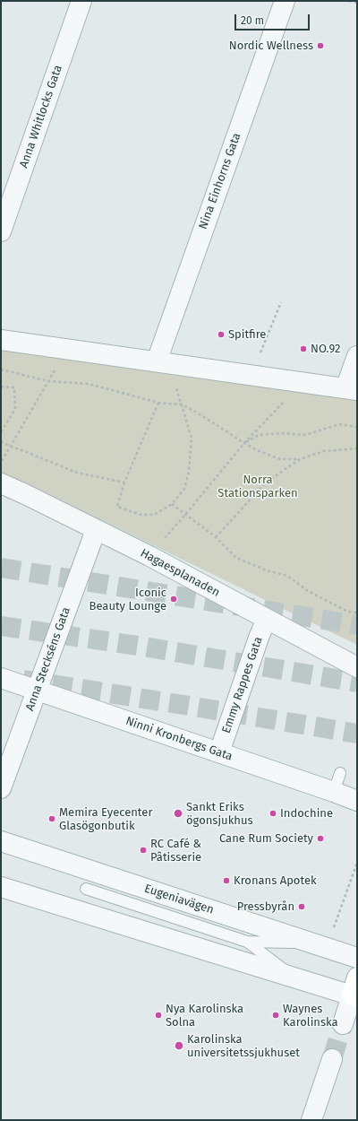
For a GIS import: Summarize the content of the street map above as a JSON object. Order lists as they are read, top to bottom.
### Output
{
  "streets": {
    "street": [
      "Anna Whitlocks Gata",
      "Nina Einhorns Gata",
      "Hagaesplanaden",
      "Anna Steckséns Gata",
      "Emmy Rappes Gata",
      "Ninni Kronbergs Gata",
      "Eugeniavägen"
    ]
  },
  "crossings": [
    ["Hagaesplanaden", "Anna Steckséns Gata"],
    ["Hagaesplanaden", "Emmy Rappes Gata"],
    ["Anna Steckséns Gata", "Ninni Kronbergs Gata"],
    ["Emmy Rappes Gata", "Ninni Kronbergs Gata"]
  ],
  "parks": ["Norra Stationsparken"],
  "places": [
    "Nordic Wellness",
    "Spitfire",
    "NO.92",
    "Iconic Beauty Lounge",
    "Sankt Eriks ögonsjukhus",
    "Indochine",
    "Memira Eyecenter Glasögonbutik",
    "Cane Rum Society",
    "RC Café & Pâtisserie",
    "Kronans Apotek",
    "Pressbyrån",
    "Nya Karolinska Solna",
    "Waynes Karolinska",
    "Karolinska universitetssjukhuset"
  ],
  "scale_bar": "20 m"
}
